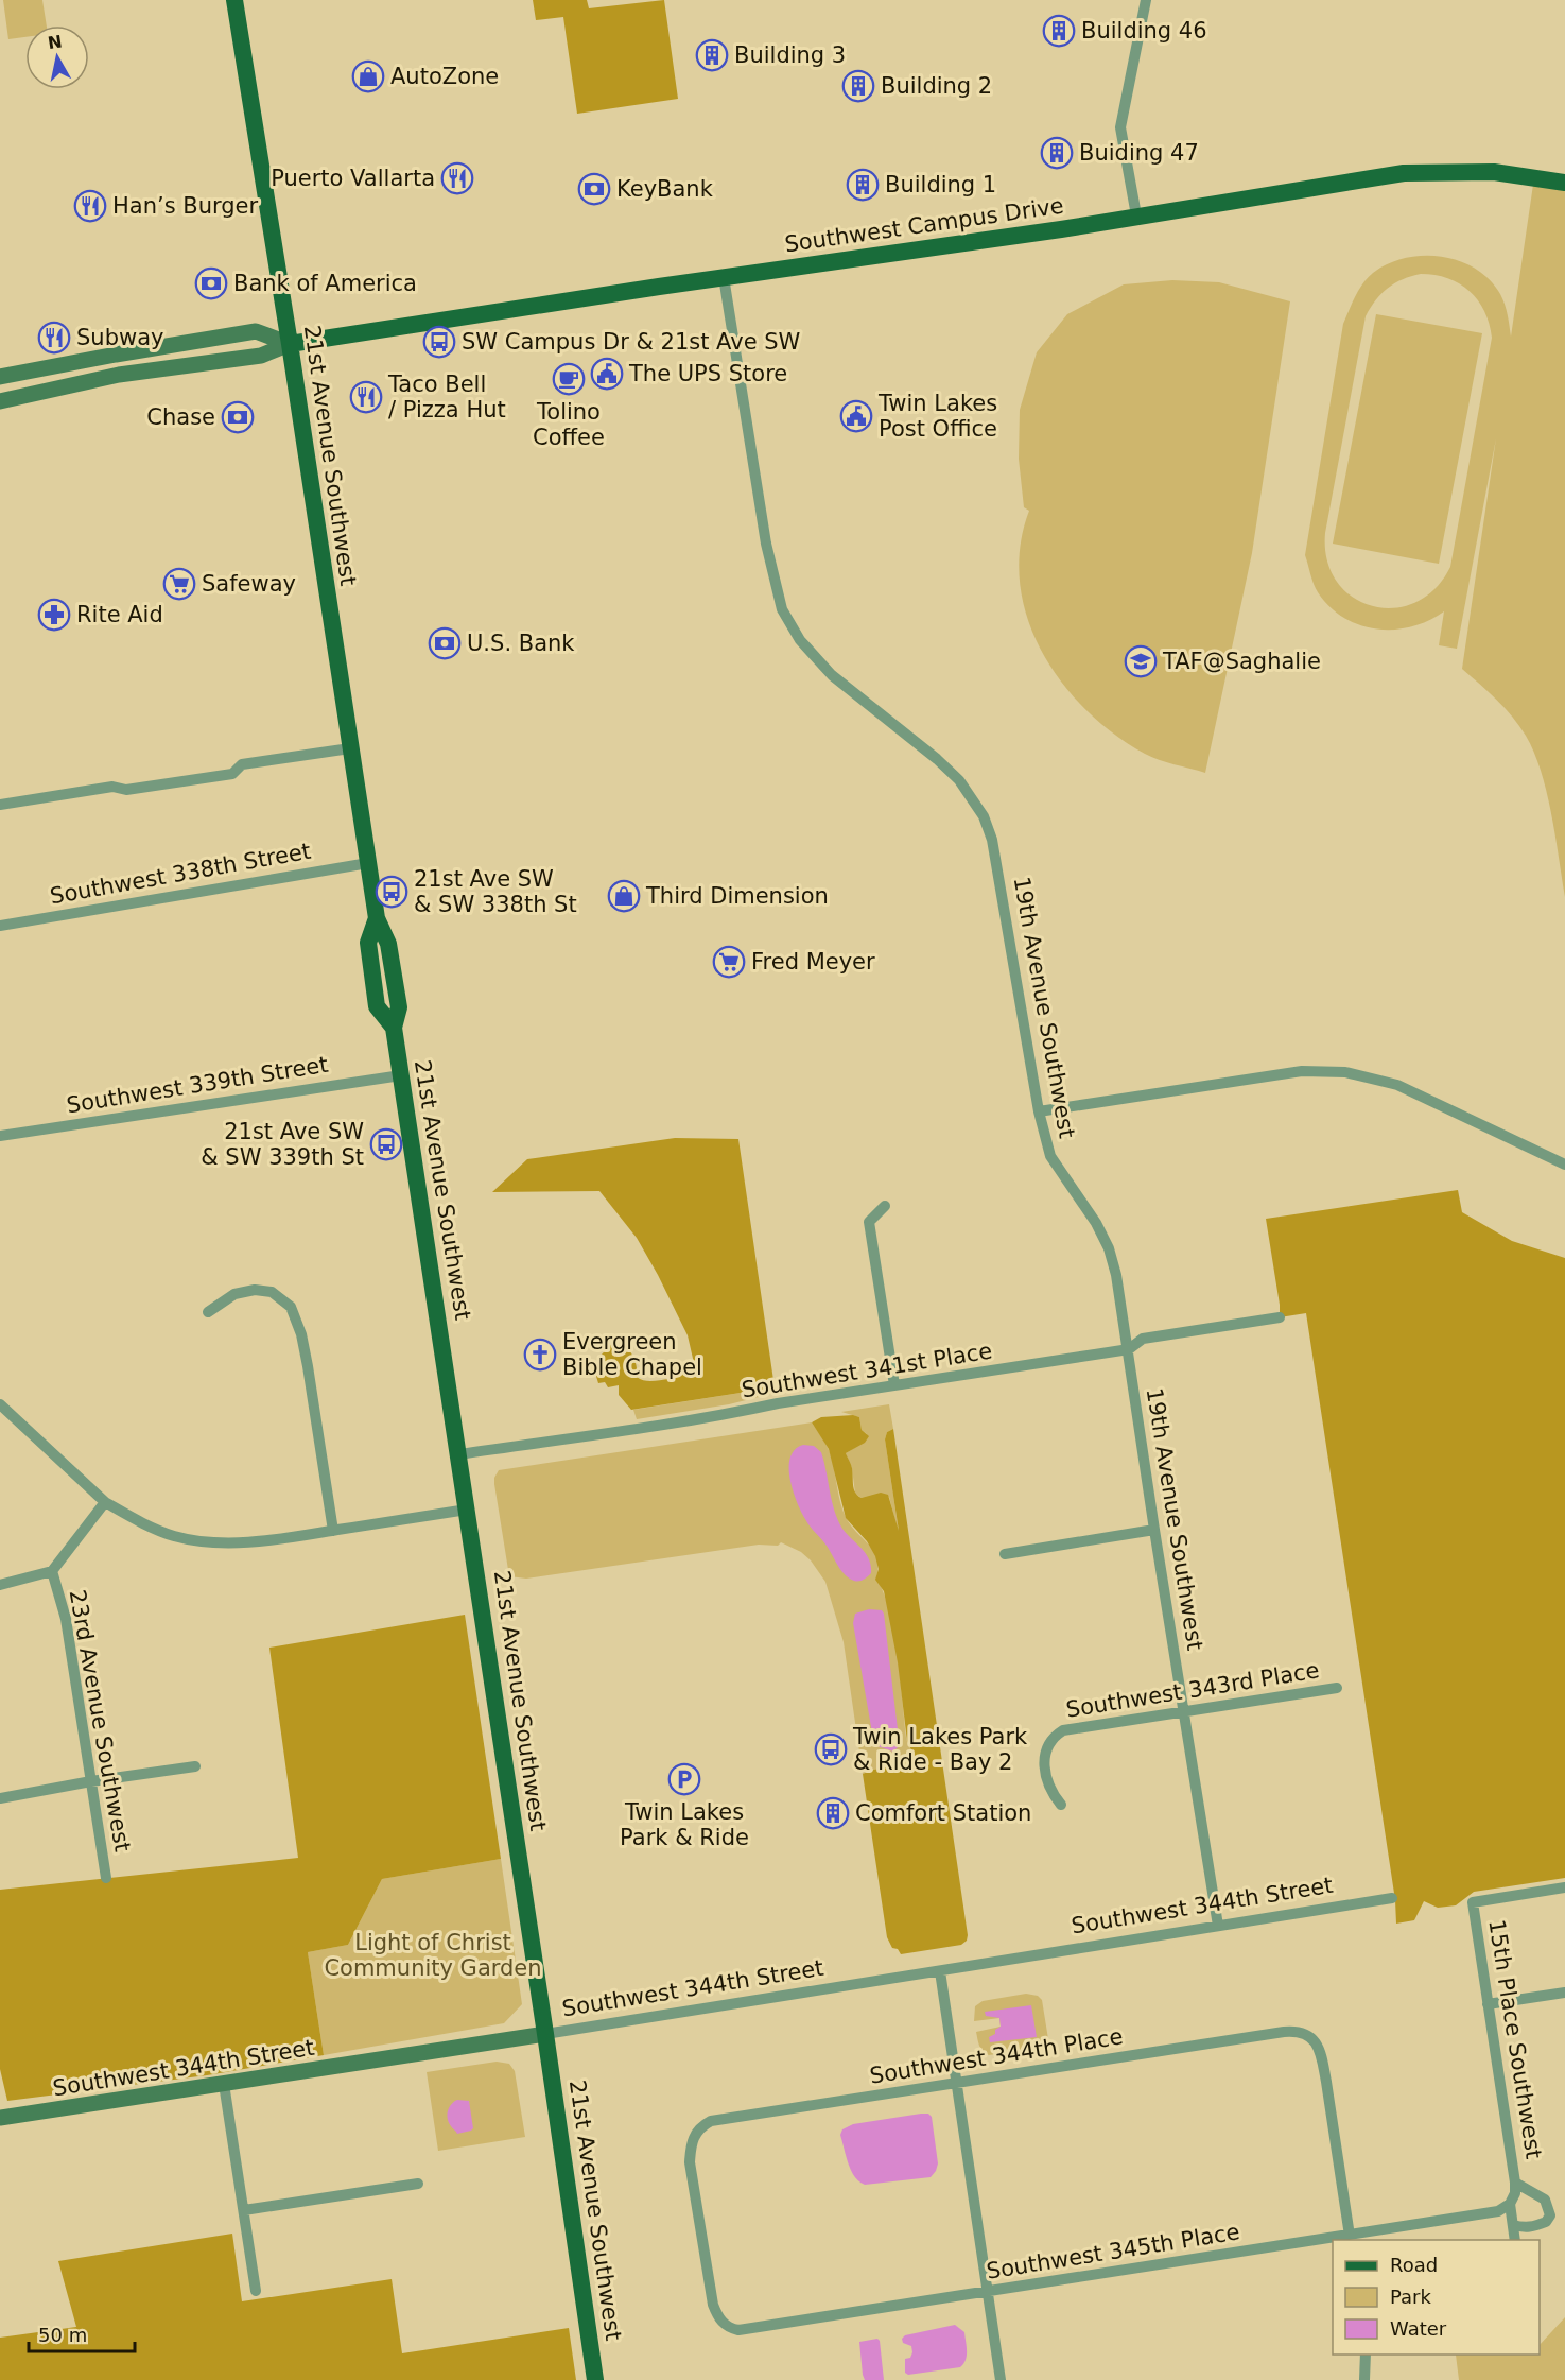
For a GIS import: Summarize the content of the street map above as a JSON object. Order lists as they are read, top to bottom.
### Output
{
  "streets": {
    "main road": ["Southwest Campus Drive", "21st Avenue Southwest", "Southwest 344th Street"],
    "street": [
      "Southwest 338th Street",
      "19th Avenue Southwest",
      "Southwest 339th Street",
      "Southwest 341st Place",
      "Southwest 343rd Place",
      "23rd Avenue Southwest",
      "15th Place Southwest",
      "Southwest 344th Place",
      "Southwest 345th Place"
    ]
  },
  "crossings": [
    ["Southwest Campus Drive", "21st Avenue Southwest"],
    ["Southwest Campus Drive", "19th Avenue Southwest"],
    ["21st Avenue Southwest", "Southwest 338th Street"],
    ["21st Avenue Southwest", "Southwest 339th Street"],
    ["21st Avenue Southwest", "Southwest 341st Place"],
    ["21st Avenue Southwest", "Southwest 344th Street"],
    ["19th Avenue Southwest", "Southwest 341st Place"],
    ["19th Avenue Southwest", "Southwest 343rd Place"],
    ["19th Avenue Southwest", "Southwest 344th Street"],
    ["15th Place Southwest", "Southwest 345th Place"],
    ["Southwest 344th Place", "Southwest 345th Place"]
  ],
  "parks": ["Light of Christ Community Garden"],
  "places": {
    "building": [
      "Building 46",
      "Building 3",
      "Building 2",
      "Buiding 47",
      "Building 1",
      "Comfort Station"
    ],
    "shop": ["AutoZone", "Third Dimension"],
    "restaurant": [
      "Puerto Vallarta",
      "Han’s Burger",
      "Subway",
      "Taco Bell / Pizza Hut"
    ],
    "bank": [
      "KeyBank",
      "Bank of America",
      "Chase",
      "U.S. Bank"
    ],
    "bus stop": [
      "SW Campus Dr & 21st Ave SW",
      "21st Ave SW & SW 338th St",
      "21st Ave SW & SW 339th St",
      "Twin Lakes Park & Ride - Bay 2"
    ],
    "public building": ["The UPS Store", "Twin Lakes Post Office"],
    "cafe": ["Tolino Coffee"],
    "supermarket": ["Safeway", "Fred Meyer"],
    "pharmacy": ["Rite Aid"],
    "school or university": ["TAF@Saghalie"],
    "church": ["Evergreen Bible Chapel"],
    "parking": ["Twin Lakes Park & Ride"]
  },
  "legend": ["Road", "Park", "Water"],
  "scale_bar": "50 m",
  "north": "top"
}
